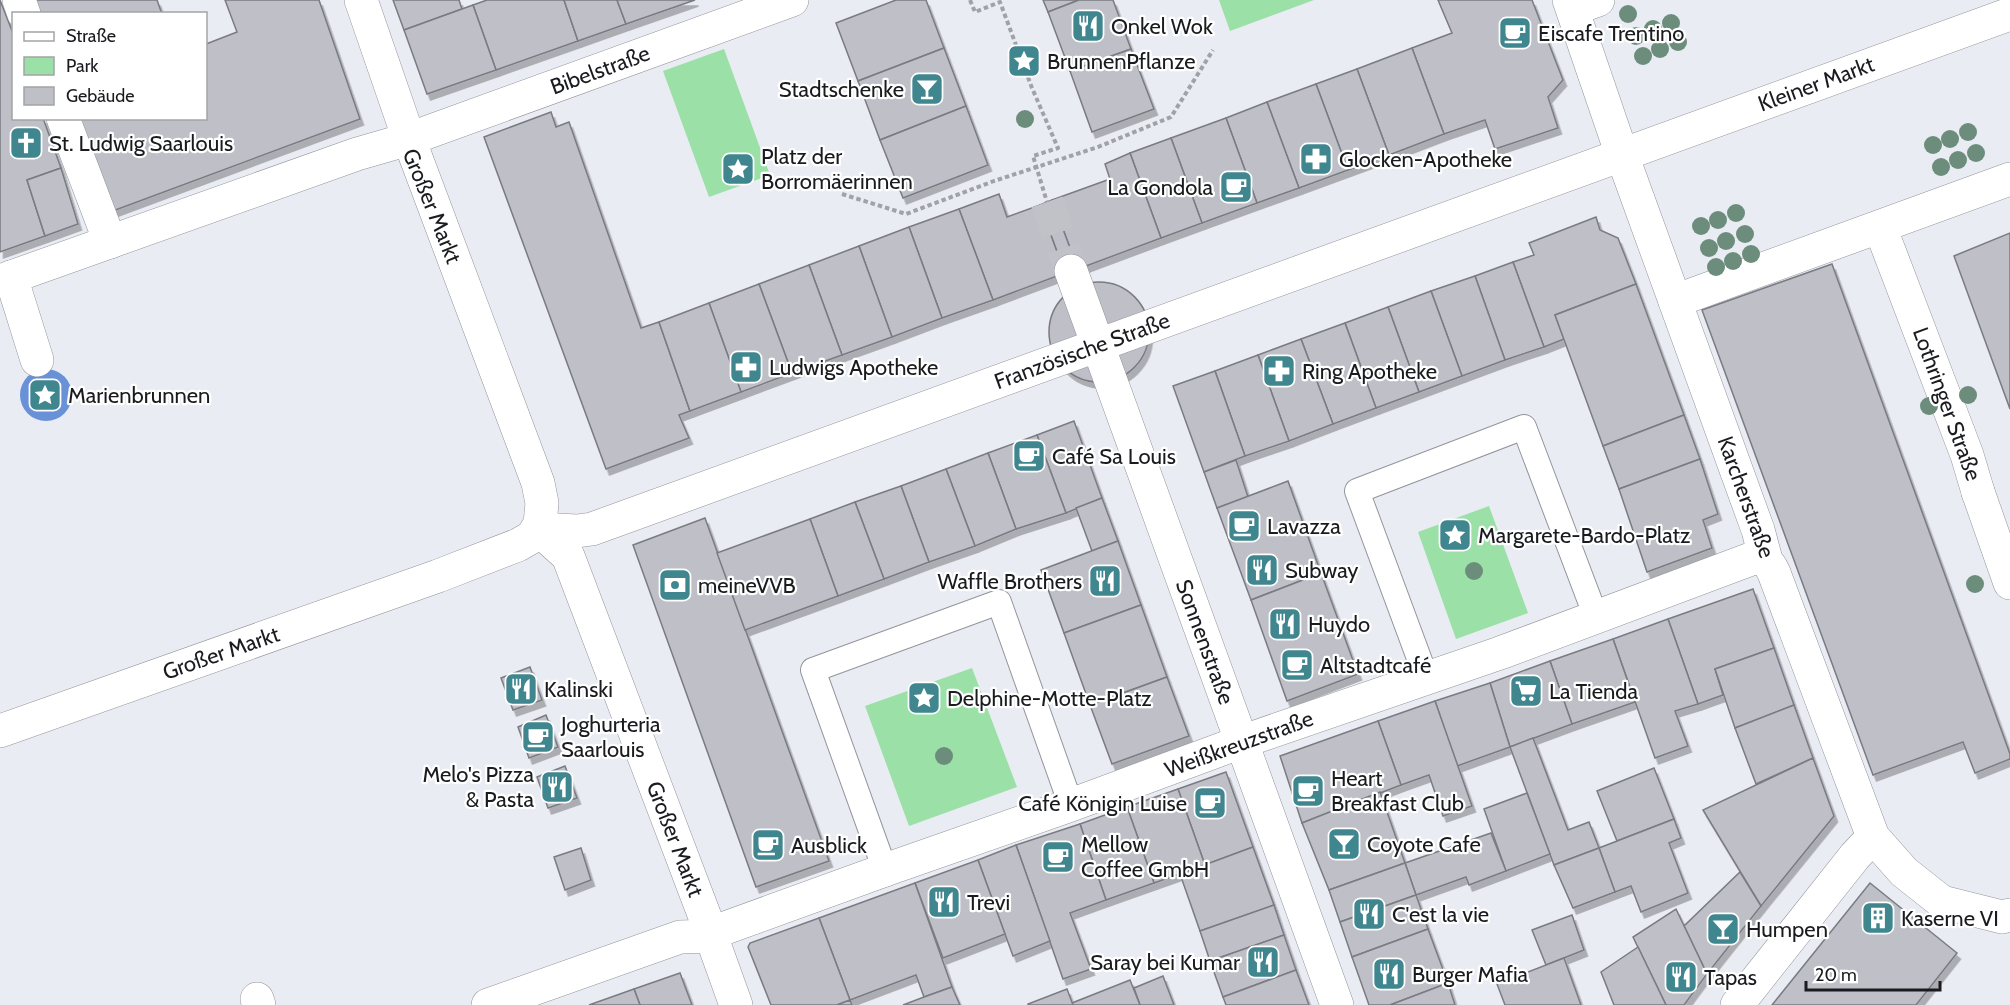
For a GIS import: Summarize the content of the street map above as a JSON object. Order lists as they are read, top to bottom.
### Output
{
  "streets": {
    "street": [
      "Bibelstraße",
      "Kleiner Markt",
      "Großer Markt",
      "Französische Straße",
      "Lothringer Straße",
      "Karcherstraße",
      "Sonnenstraße",
      "Weißkreuzstraße"
    ]
  },
  "crossings": [
    ["Bibelstraße", "Großer Markt"],
    ["Kleiner Markt", "Französische Straße"],
    ["Kleiner Markt", "Karcherstraße"],
    ["Großer Markt", "Französische Straße"],
    ["Großer Markt", "Weißkreuzstraße"],
    ["Französische Straße", "Karcherstraße"],
    ["Französische Straße", "Sonnenstraße"],
    ["Karcherstraße", "Weißkreuzstraße"],
    ["Sonnenstraße", "Weißkreuzstraße"]
  ],
  "places": {
    "restaurant": [
      "Onkel Wok",
      "Subway",
      "Waffle Brothers",
      "Huydo",
      "Kalinski",
      "Melo's Pizza & Pasta",
      "Trevi",
      "C'est la vie",
      "Saray bei Kumar",
      "Burger Mafia",
      "Tapas"
    ],
    "cafe": [
      "Eiscafe Trentino",
      "La Gondola",
      "Café Sa Louis",
      "Lavazza",
      "Altstadtcafé",
      "Joghurteria Saarlouis",
      "Heart Breakfast Club",
      "Café Königin Luise",
      "Ausblick",
      "Mellow Coffee GmbH"
    ],
    "place": [
      "BrunnenPflanze",
      "Platz der Borromäerinnen",
      "Marienbrunnen",
      "Margarete-Bardo-Platz",
      "Delphine-Motte-Platz"
    ],
    "bar": ["Stadtschenke", "Coyote Cafe", "Humpen"],
    "church": ["St. Ludwig Saarlouis"],
    "pharmacy": ["Glocken-Apotheke", "Ludwigs Apotheke", "Ring Apotheke"],
    "bank": ["meineVVB"],
    "supermarket": ["La Tienda"],
    "building": ["Kaserne VI"]
  },
  "legend": ["Straße", "Park", "Gebäude"],
  "scale_bar": "20 m"
}
